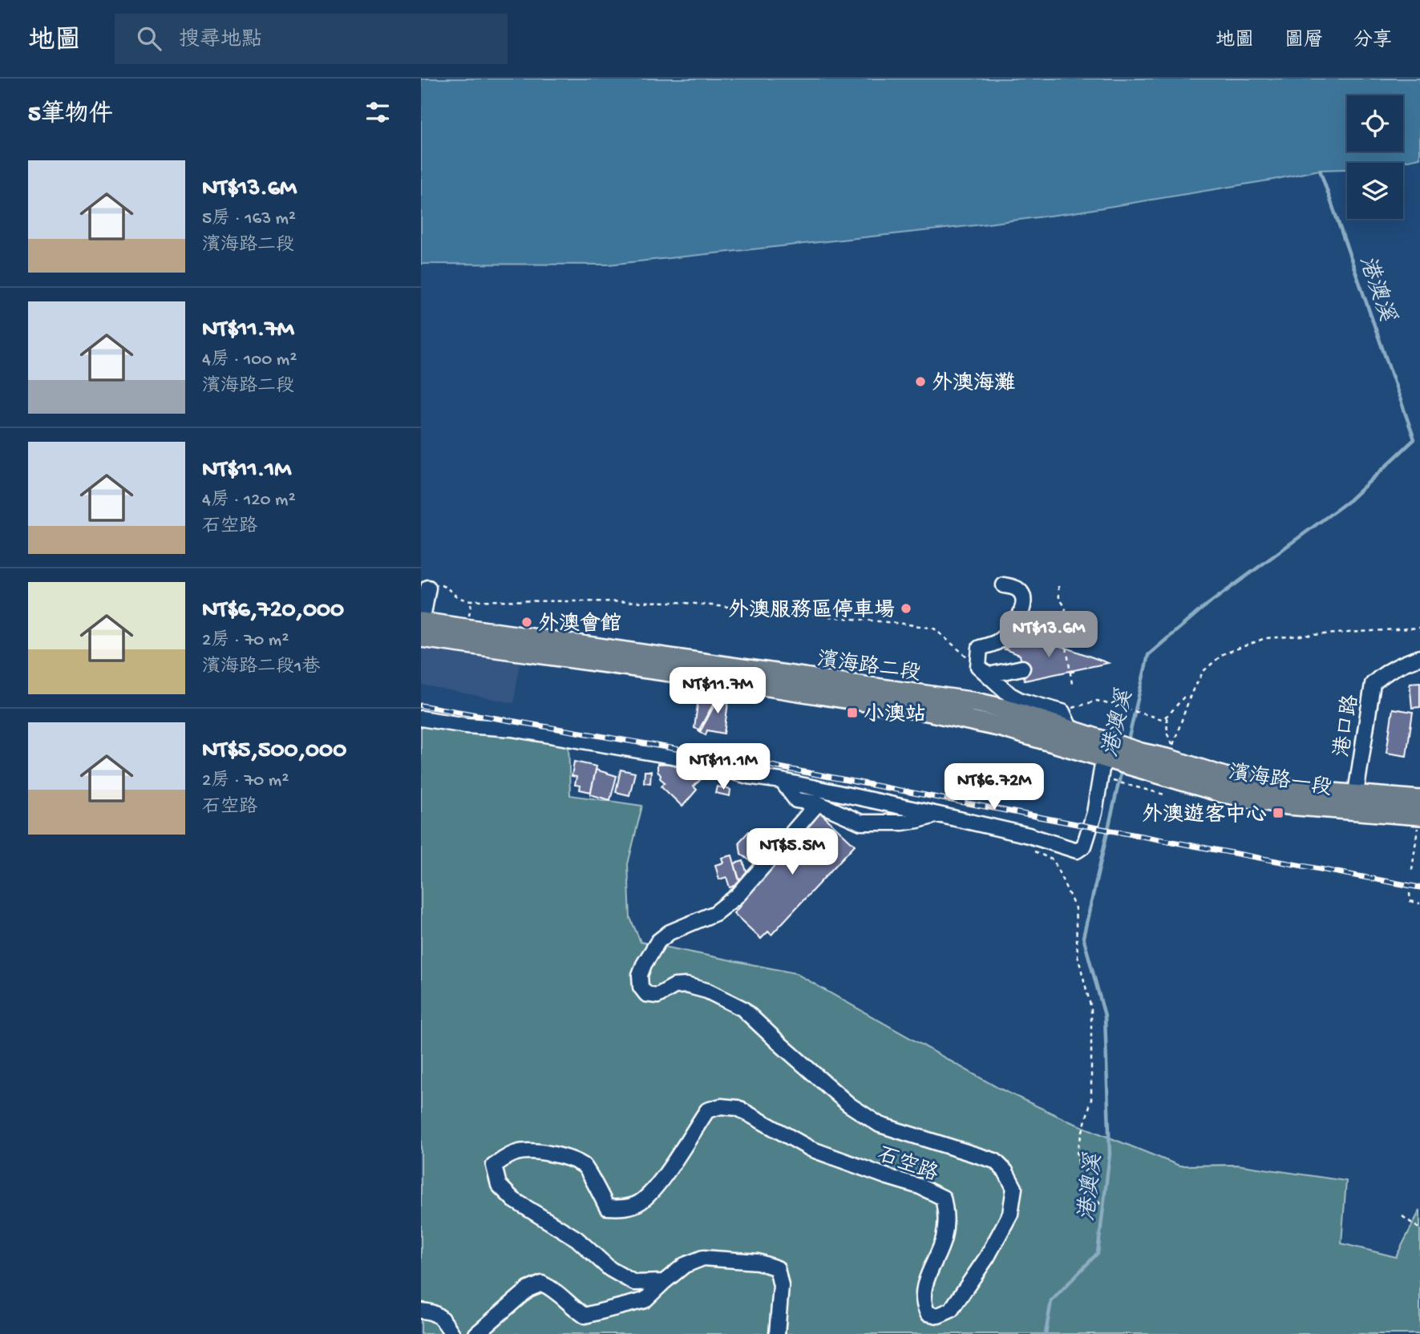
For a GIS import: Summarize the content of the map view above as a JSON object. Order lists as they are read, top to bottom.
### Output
{
  "streets": {
    "main road": ["濱海路二段", "濱海路一段"],
    "street": ["港口路", "石空路"]
  },
  "crossings": [
    ["濱海路二段", "濱海路一段"],
    ["港口路", "濱海路一段"]
  ],
  "water": ["港澳溪"],
  "places": {
    "other": ["外澳海灘", "外澳服務區停車場", "外澳會館"],
    "transit": ["小澳站", "外澳遊客中心"]
  },
  "page": {
    "header": "地圖",
    "search": "搜尋地點",
    "nav": ["地圖", "圖層", "分享"],
    "heading": "5筆物件",
    "list": [
      {
        "name": "NT$13.6M",
        "note": "5房 · 163 m² · 濱海路二段"
      },
      {
        "name": "NT$11.7M",
        "note": "4房 · 100 m² · 濱海路二段"
      },
      {
        "name": "NT$11.1M",
        "note": "4房 · 120 m² · 石空路"
      },
      {
        "name": "NT$6,720,000",
        "note": "2房 · 70 m² · 濱海路二段1巷"
      },
      {
        "name": "NT$5,500,000",
        "note": "2房 · 70 m² · 石空路"
      }
    ],
    "price": [
      "NT$13.6M",
      "NT$11.7M",
      "NT$11.1M",
      "NT$6.72M",
      "NT$5.5M"
    ]
  }
}
